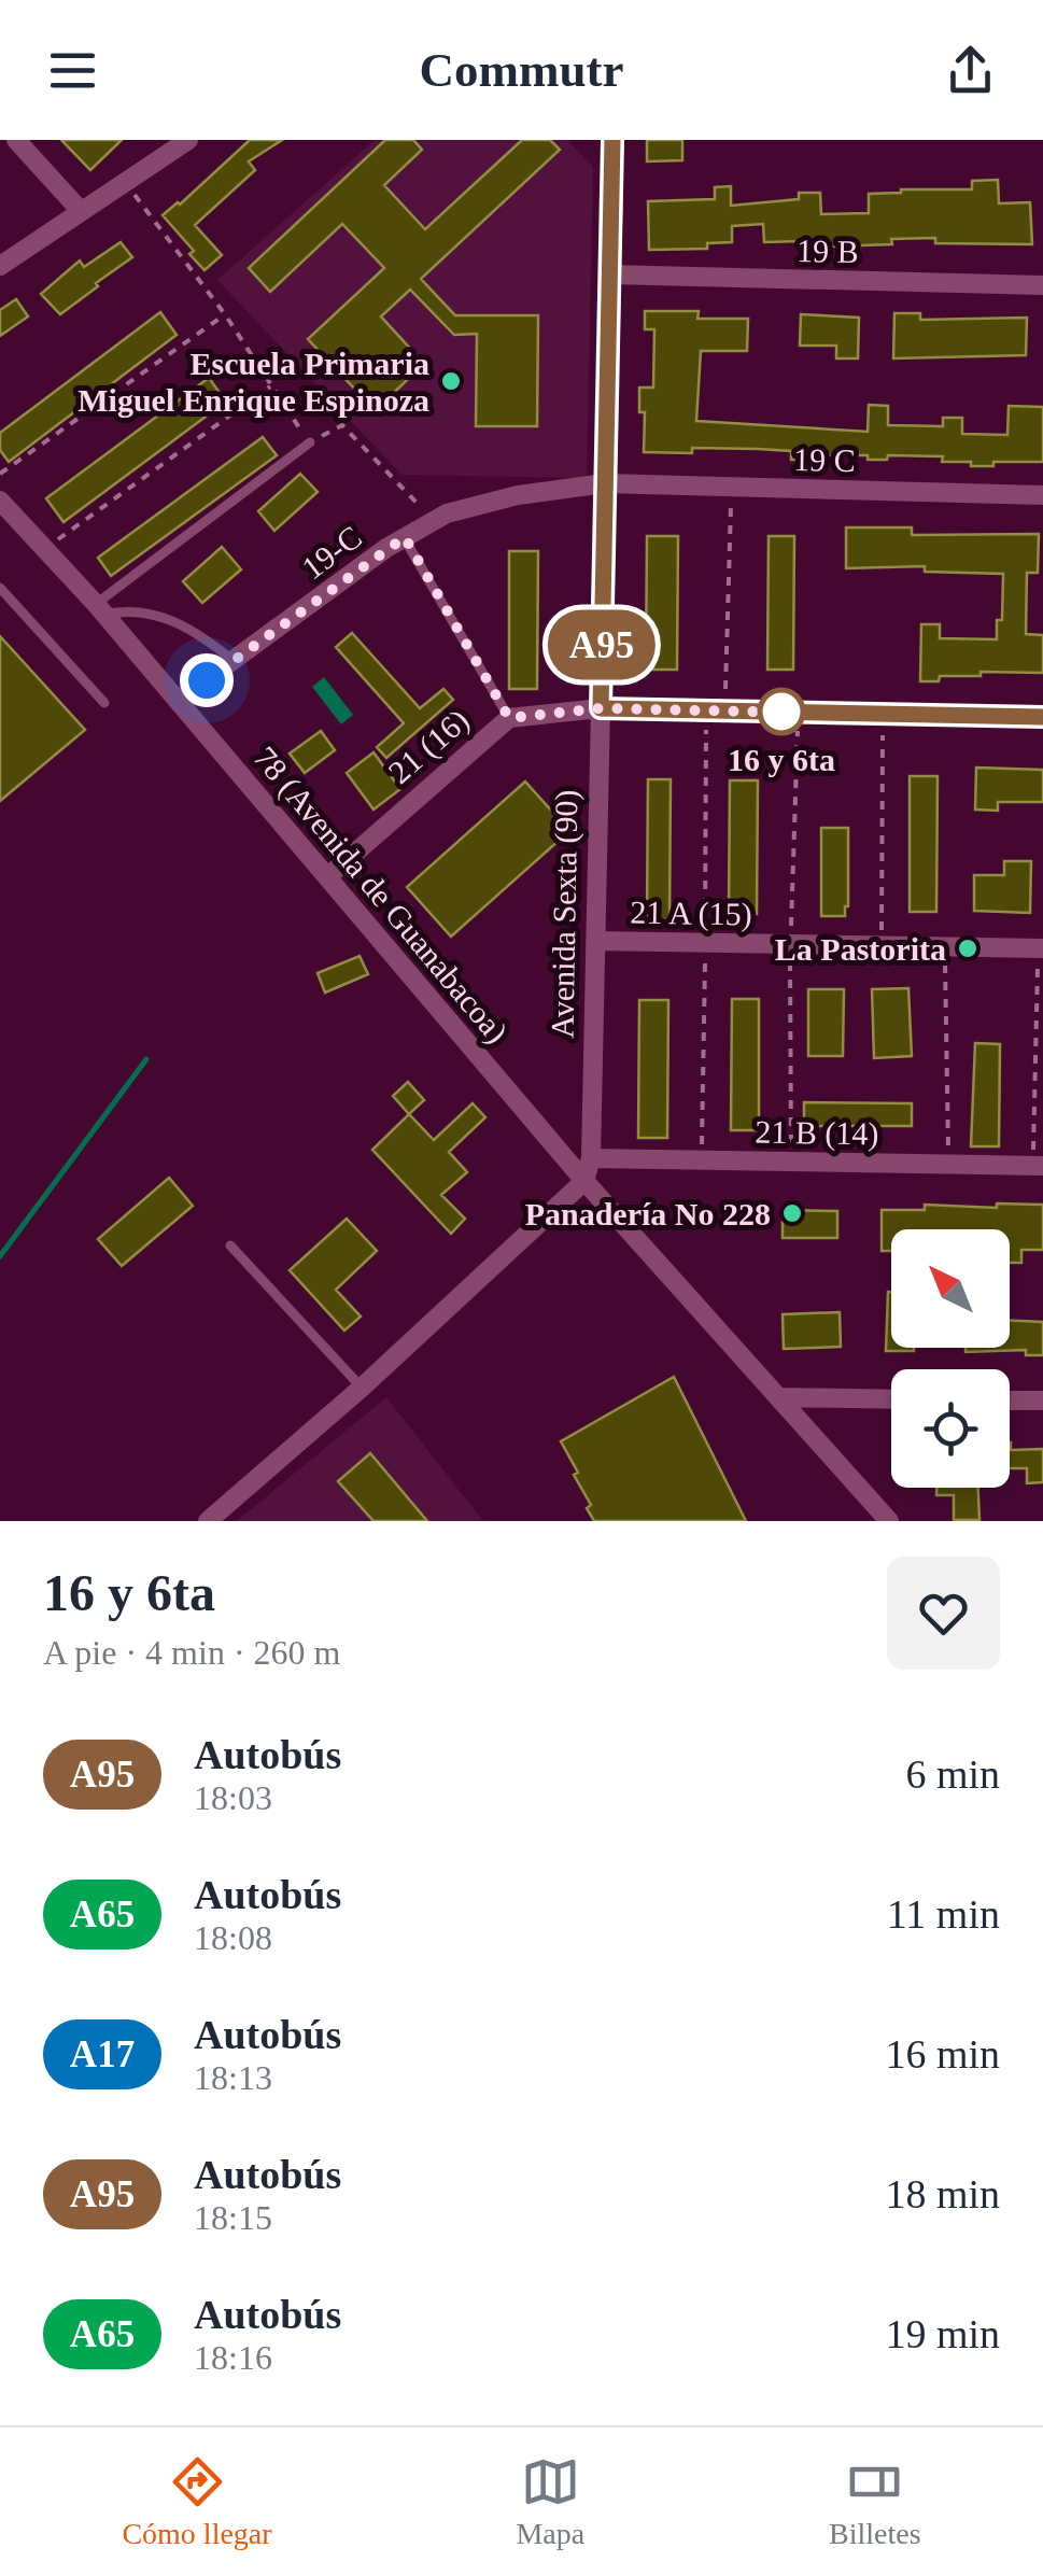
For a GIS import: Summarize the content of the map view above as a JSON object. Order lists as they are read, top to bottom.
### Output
{
  "streets": {
    "street": [
      "19 B",
      "19 C",
      "19-C",
      "21 (16)",
      "78 (Avenida de Guanabacoa)",
      "21 A (15)",
      "Avenida Sexta (90)",
      "21 B (14)"
    ]
  },
  "crossings": [
    ["19 B", "Avenida Sexta (90)"],
    ["19 C", "19-C"],
    ["19 C", "Avenida Sexta (90)"],
    ["19-C", "78 (Avenida de Guanabacoa)"],
    ["19-C", "Avenida Sexta (90)"],
    ["21 (16)", "78 (Avenida de Guanabacoa)"],
    ["21 (16)", "Avenida Sexta (90)"],
    ["78 (Avenida de Guanabacoa)", "Avenida Sexta (90)"],
    ["21 A (15)", "Avenida Sexta (90)"],
    ["Avenida Sexta (90)", "21 B (14)"]
  ],
  "places": [
    "Escuela Primaria Miguel Enrique Espinoza",
    "16 y 6ta",
    "La Pastorita",
    "Panadería No 228"
  ],
  "lines": ["bus line A95"],
  "north": "top left",
  "page": {
    "header": "Commutr",
    "on_map": "A95",
    "heading": ["16 y 6ta", "A pie · 4 min · 260 m"],
    "list": [
      {
        "mark": "A95",
        "name": "Autobús",
        "note": "18:03",
        "value": "6 min"
      },
      {
        "mark": "A65",
        "name": "Autobús",
        "note": "18:08",
        "value": "11 min"
      },
      {
        "mark": "A17",
        "name": "Autobús",
        "note": "18:13",
        "value": "16 min"
      },
      {
        "mark": "A95",
        "name": "Autobús",
        "note": "18:15",
        "value": "18 min"
      },
      {
        "mark": "A65",
        "name": "Autobús",
        "note": "18:16",
        "value": "19 min"
      }
    ],
    "tabs": ["Cómo llegar", "Mapa", "Billetes"]
  }
}
